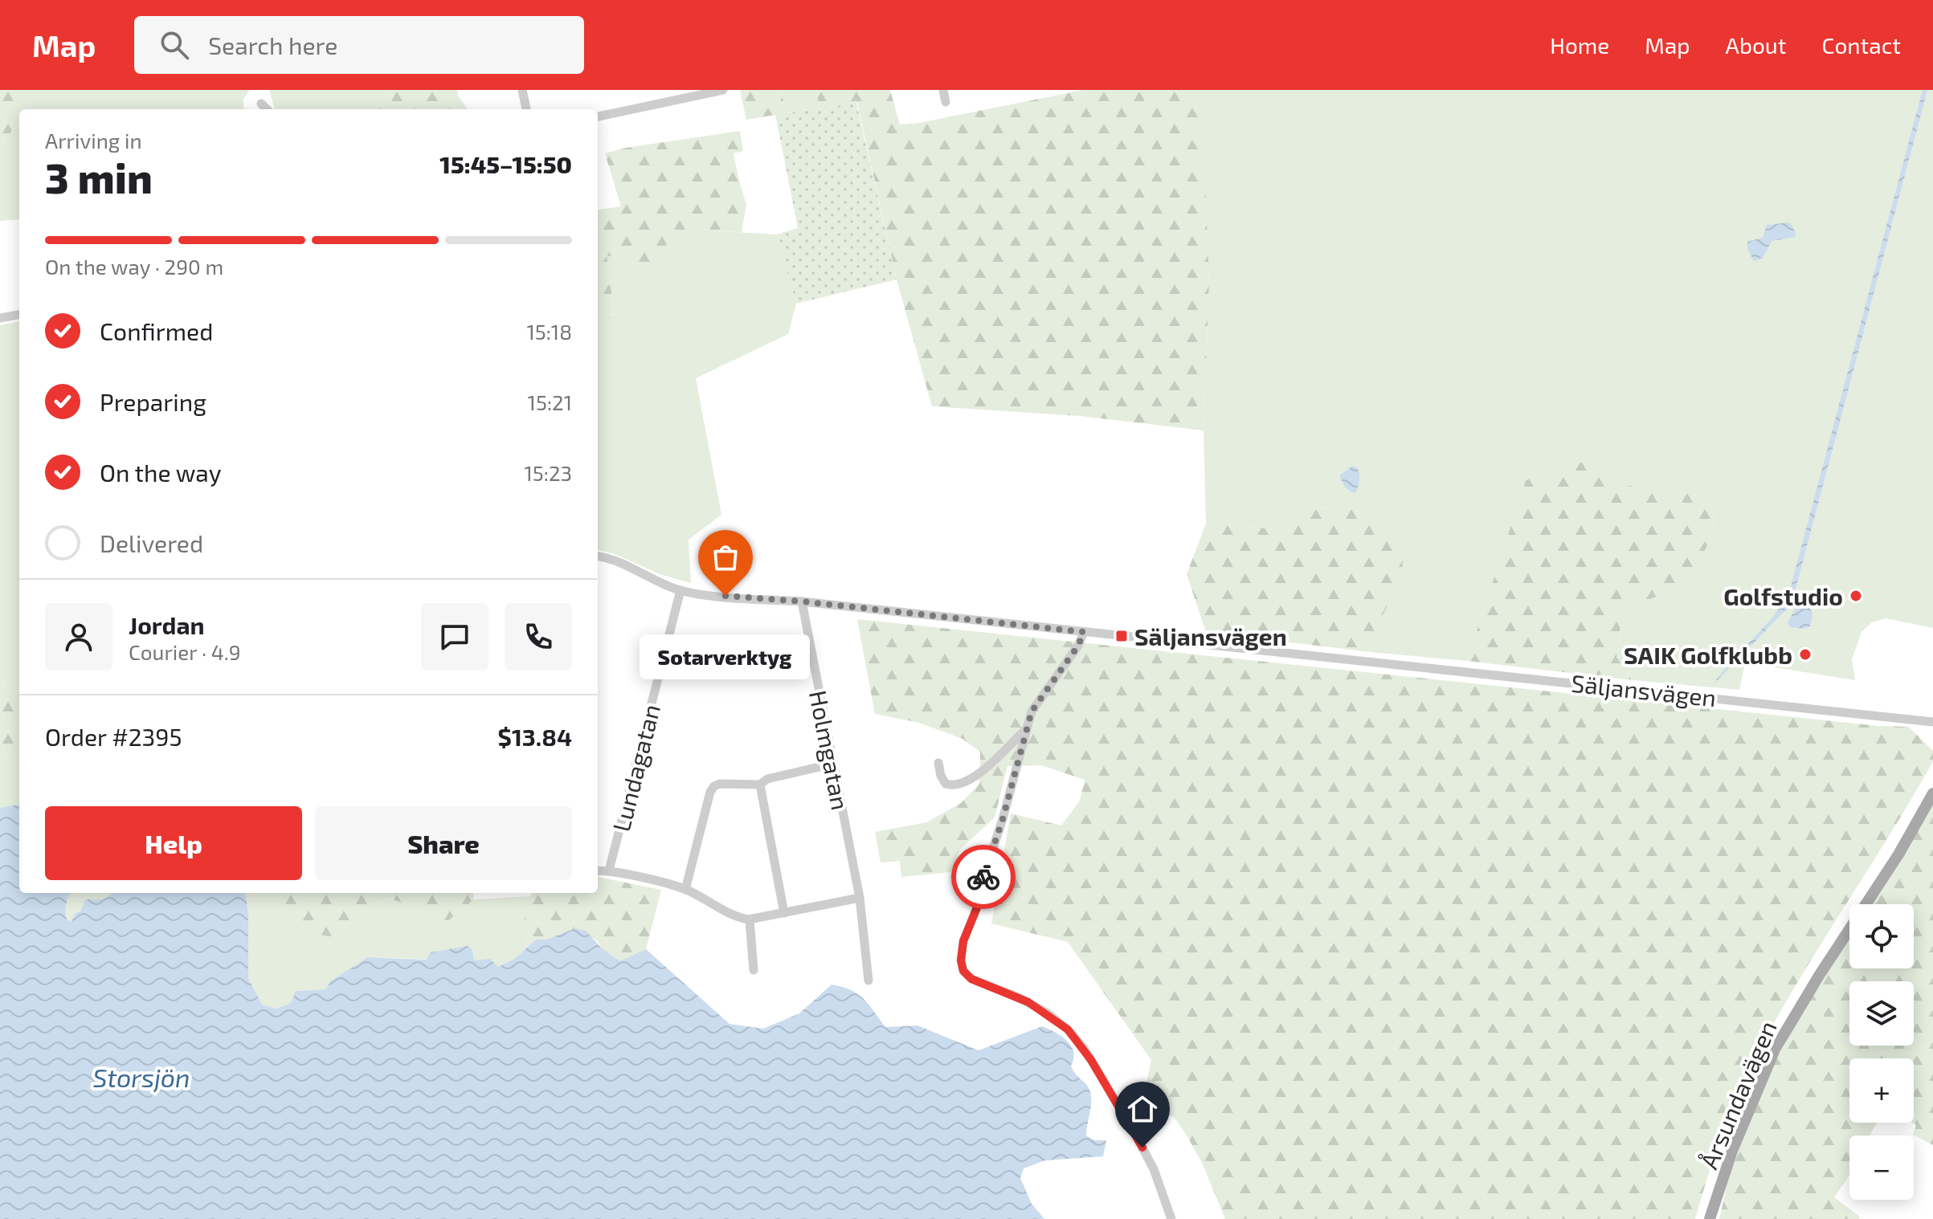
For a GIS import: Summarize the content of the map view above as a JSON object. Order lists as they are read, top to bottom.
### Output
{
  "streets": {
    "main road": ["Årsundavägen"],
    "street": ["Säljansvägen", "Holmgatan", "Lundagatan"]
  },
  "crossings": [
    ["Säljansvägen", "Holmgatan"],
    ["Säljansvägen", "Lundagatan"]
  ],
  "water": ["Storsjön"],
  "places": {
    "other": ["Sotarverktyg", "Golfstudio", "SAIK Golfklubb"],
    "transit": ["Säljansvägen"]
  },
  "page": {
    "header": "Map",
    "search": "Search here",
    "nav": [
      "Home",
      "Map",
      "About",
      "Contact"
    ],
    "heading": ["3 min", "Arriving in", "15:45–15:50"],
    "panel": [
      "Jordan",
      "Courier · 4.9",
      "Order #2395",
      "$13.84"
    ],
    "bar": "On the way · 290 m",
    "list": [
      ["Confirmed", "15:18"],
      ["Preparing", "15:21"],
      ["On the way", "15:23"],
      "Delivered"
    ],
    "bubble": "Sotarverktyg",
    "buttons": ["Help", "Share"],
    "map_buttons": ["+", "−"]
  }
}
